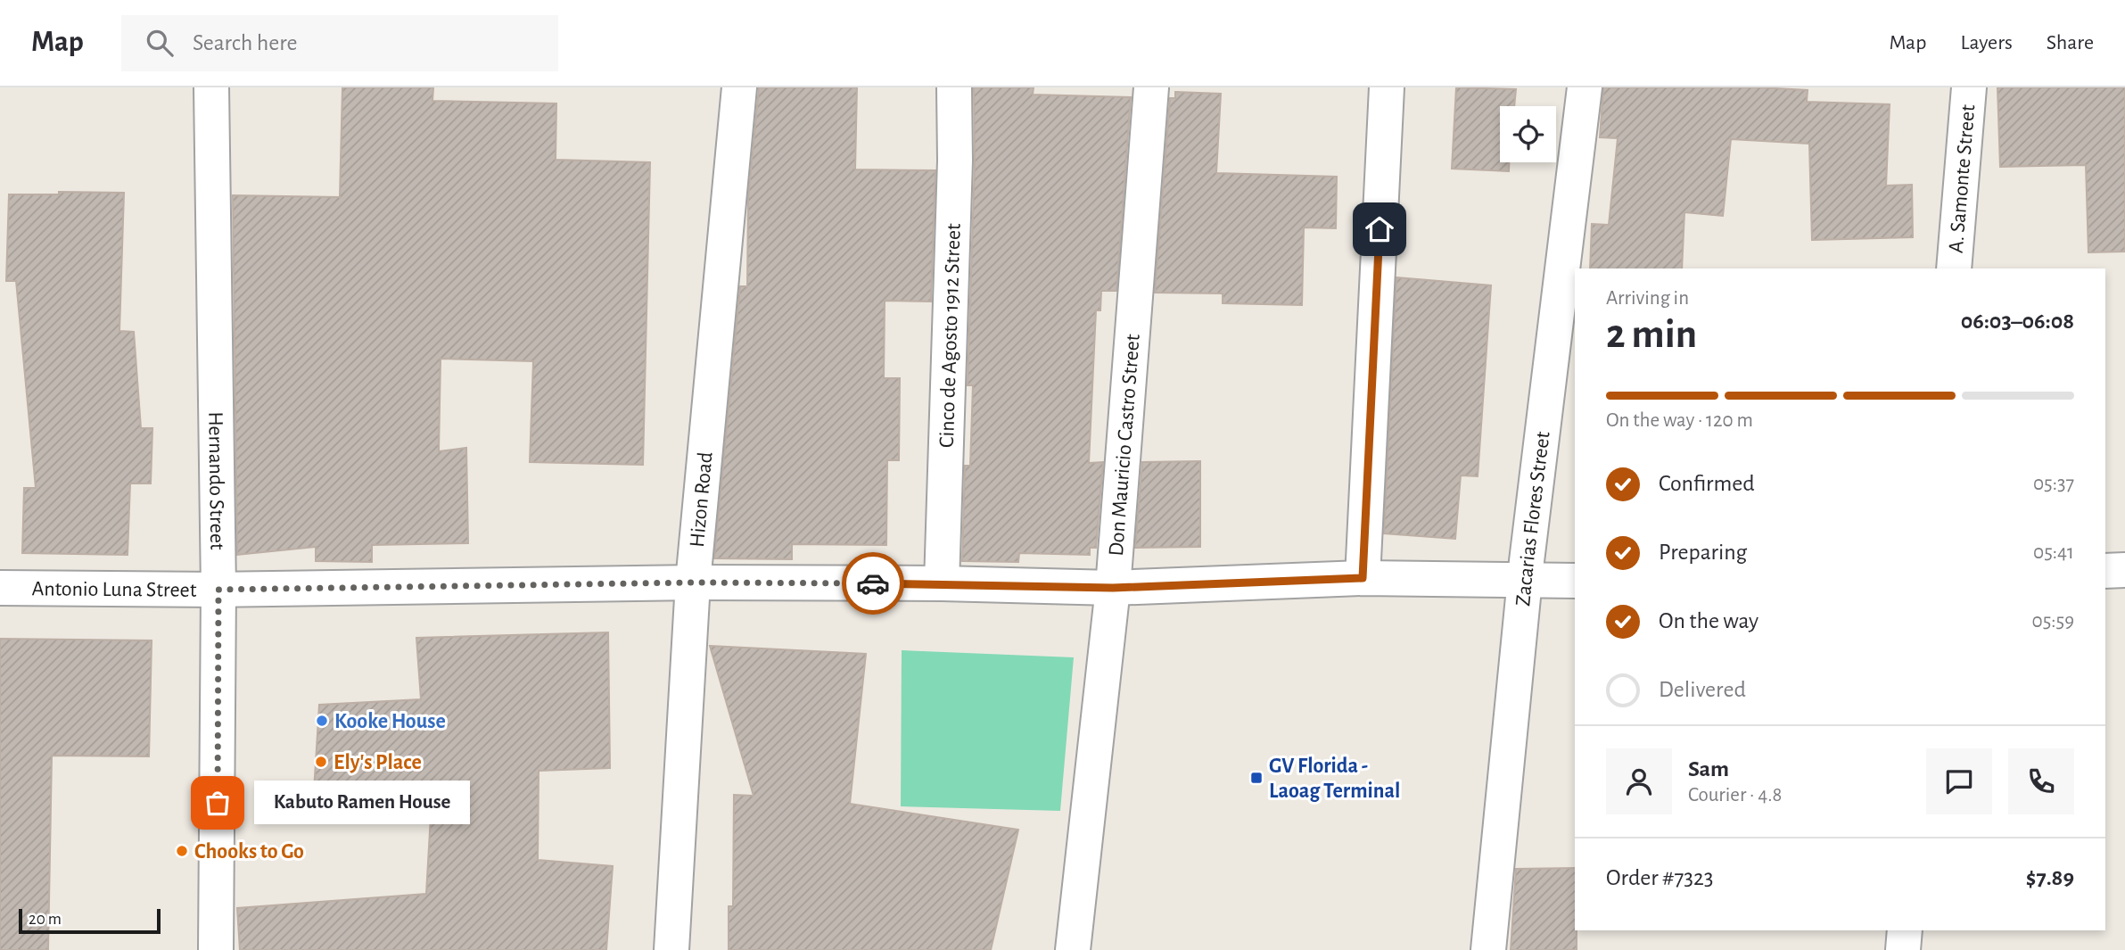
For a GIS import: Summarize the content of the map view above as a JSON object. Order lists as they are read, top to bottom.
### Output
{
  "streets": {
    "street": [
      "A. Samonte Street",
      "Cinco de Agosto 1912 Street",
      "Don Mauricio Castro Street",
      "Hernando Street",
      "Hizon Road",
      "Zacarias Flores Street",
      "Antonio Luna Street"
    ]
  },
  "crossings": [
    ["Cinco de Agosto 1912 Street", "Antonio Luna Street"],
    ["Don Mauricio Castro Street", "Antonio Luna Street"],
    ["Hernando Street", "Antonio Luna Street"],
    ["Hizon Road", "Antonio Luna Street"],
    ["Zacarias Flores Street", "Antonio Luna Street"]
  ],
  "places": {
    "other": [
      "Kooke House",
      "Ely's Place",
      "Kabuto Ramen House",
      "Chooks to Go"
    ],
    "transit": ["GV Florida - Laoag Terminal"]
  },
  "scale_bar": "20 m",
  "page": {
    "header": "Map",
    "search": "Search here",
    "nav": ["Map", "Layers", "Share"],
    "heading": ["2 min", "Arriving in", "06:03–06:08"],
    "panel": [
      "Sam",
      "Courier · 4.8",
      "Order #7323",
      "$7.89"
    ],
    "bar": "On the way · 120 m",
    "list": [
      ["Confirmed", "05:37"],
      ["Preparing", "05:41"],
      ["On the way", "05:59"],
      "Delivered"
    ],
    "bubble": "Kabuto Ramen House",
    "scale": "20 m"
  }
}
